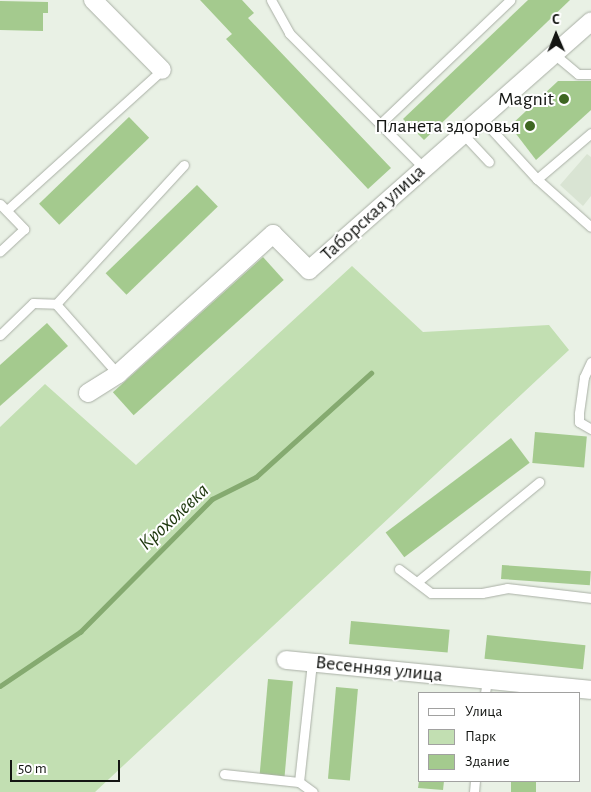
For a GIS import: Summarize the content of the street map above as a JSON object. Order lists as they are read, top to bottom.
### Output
{
  "streets": {
    "street": ["Таборская улица", "Весенняя улица"]
  },
  "water": ["Крохолевка"],
  "places": ["Magnit", "Планета здоровья"],
  "legend": ["Улица", "Парк", "Здание"],
  "scale_bar": "50 m",
  "north": "top"
}
